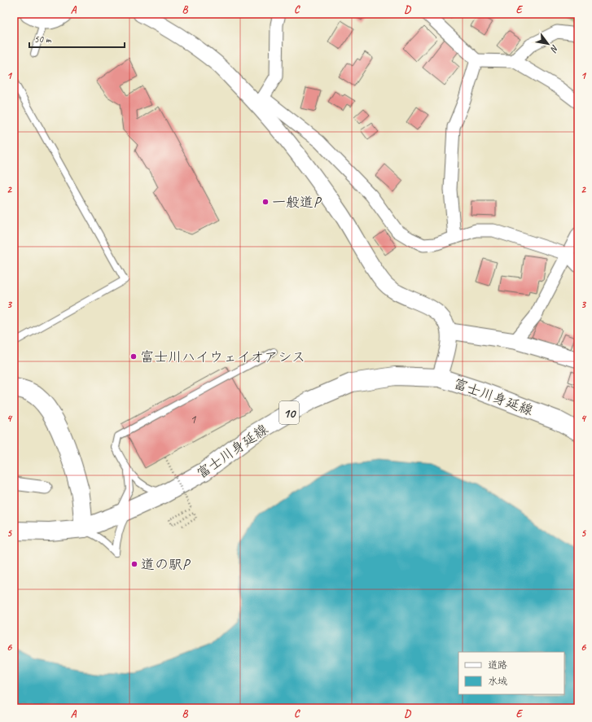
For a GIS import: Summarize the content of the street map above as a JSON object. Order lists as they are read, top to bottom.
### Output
{
  "streets": {
    "main road": ["富士川身延線", "10"]
  },
  "places": ["一般道P", "富士川ハイウェイオアシス", "道の駅P"],
  "house_numbers": ["1"],
  "legend": ["道路", "水域"],
  "scale_bar": "50 m",
  "north": "bottom right",
  "grid": {
    "columns": [
      "A",
      "B",
      "C",
      "D",
      "E"
    ],
    "rows": [
      "1",
      "2",
      "3",
      "4",
      "5",
      "6"
    ]
  }
}
